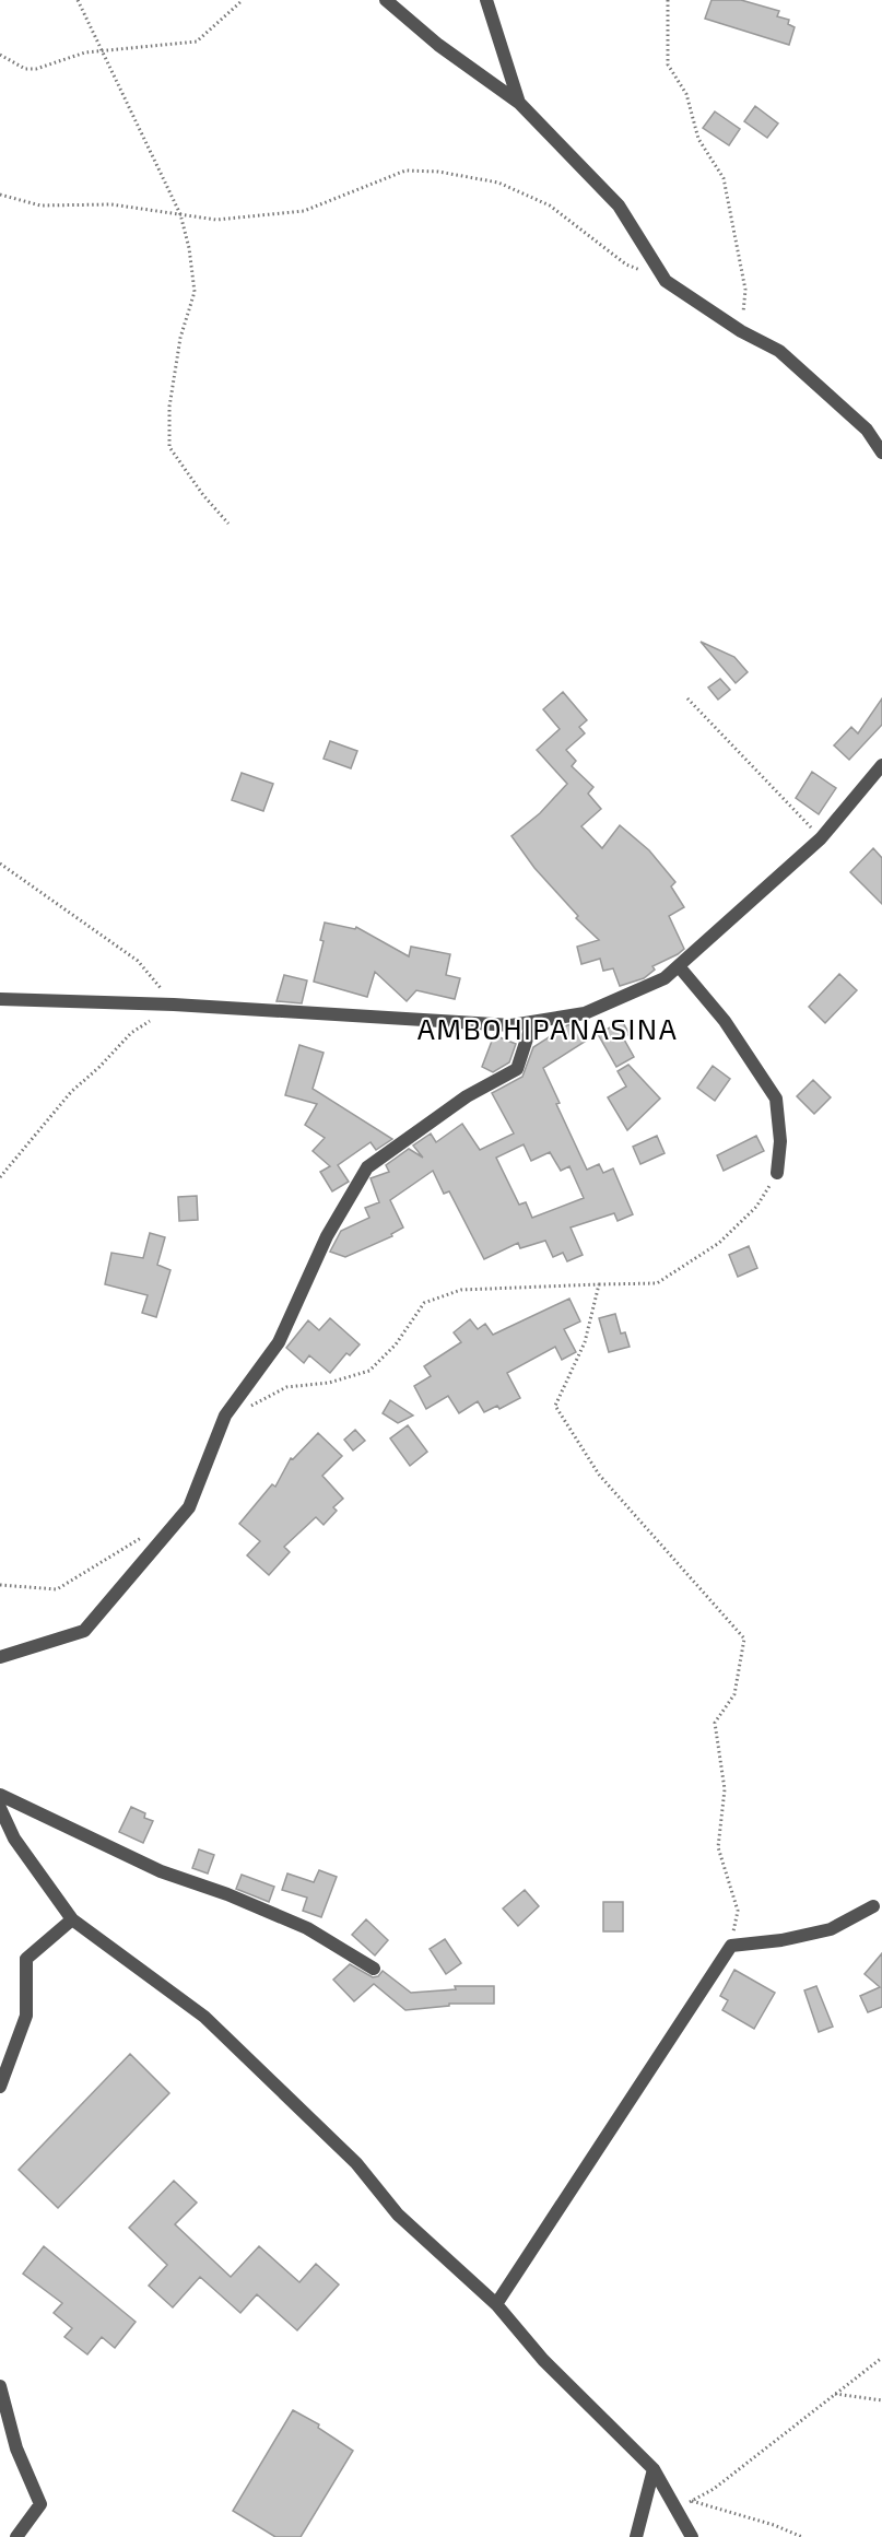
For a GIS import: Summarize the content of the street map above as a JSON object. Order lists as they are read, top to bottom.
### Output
{
  "districts": ["AMBOHIPANASINA"]
}
